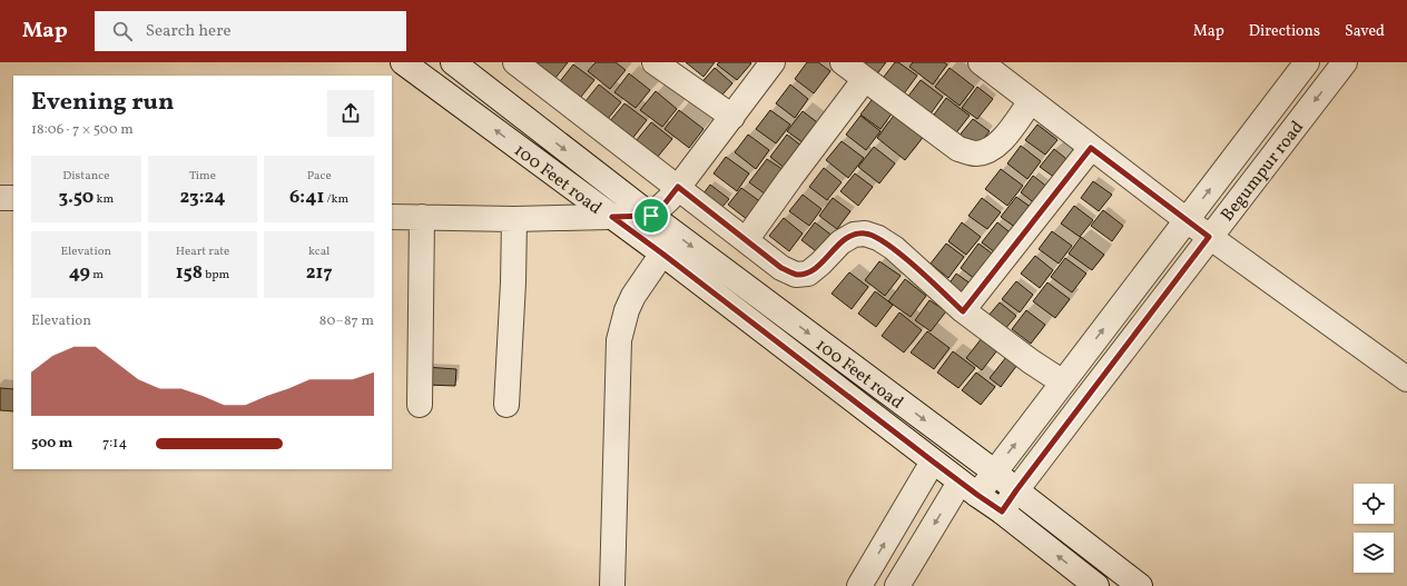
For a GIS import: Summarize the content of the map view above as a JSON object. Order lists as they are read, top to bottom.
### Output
{
  "streets": {
    "street": ["Begumpur road", "100 Feet road"]
  },
  "crossings": [
    ["Begumpur road", "100 Feet road"]
  ],
  "page": {
    "header": "Map",
    "search": "Search here",
    "nav": ["Map", "Directions", "Saved"],
    "heading": ["Evening run", "18:06 · 7 × 500 m"],
    "stats": [
      ["Distance", "3.50 km"],
      ["Time", "23:24"],
      ["Pace", "6:41 /km"],
      ["Elevation", "49 m"],
      ["Heart rate", "158 bpm"],
      ["kcal", "217"]
    ],
    "chart": ["Elevation", "80–87 m"],
    "list": [
      {
        "name": "500 m",
        "note": "7:14"
      }
    ]
  }
}
